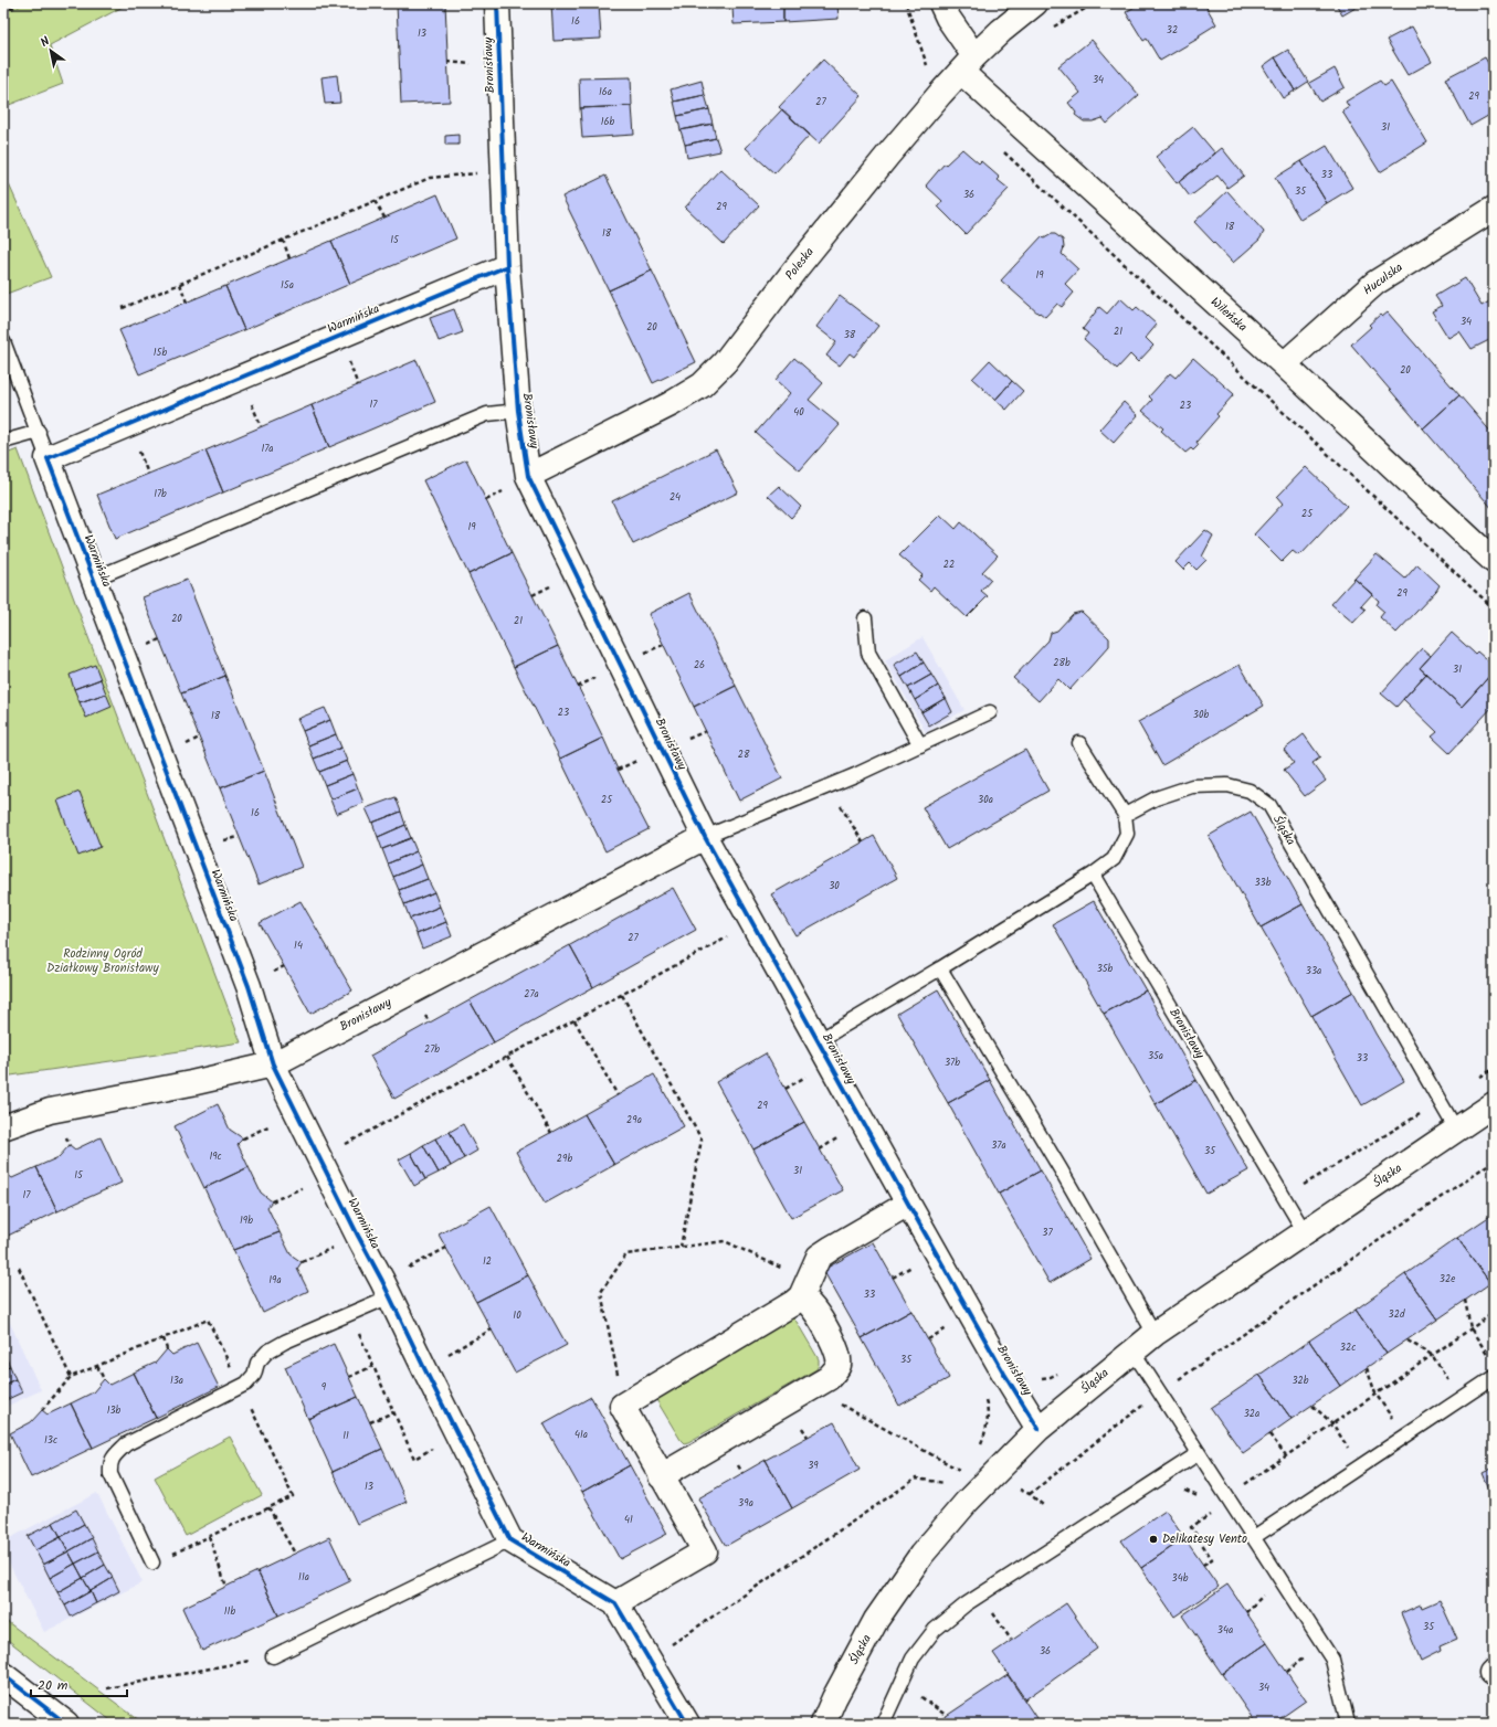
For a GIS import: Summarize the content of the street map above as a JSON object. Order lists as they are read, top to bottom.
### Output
{
  "streets": {
    "street": [
      "Bronisławy",
      "Poleska",
      "Huculska",
      "Wileńska",
      "Warmińska",
      "Śląska"
    ]
  },
  "crossings": [
    ["Bronisławy", "Poleska"],
    ["Bronisławy", "Warmińska"],
    ["Bronisławy", "Śląska"],
    ["Poleska", "Wileńska"],
    ["Huculska", "Wileńska"]
  ],
  "parks": ["Rodzinny Ogród Działkowy Bronisławy"],
  "places": ["Delikatesy Vento"],
  "house_numbers": [
    "16",
    "32",
    "13",
    "34",
    "16a",
    "29",
    "27",
    "16b",
    "31",
    "33",
    "35",
    "36",
    "29",
    "18",
    "18",
    "15",
    "19",
    "15a",
    "34",
    "20",
    "21",
    "38",
    "15b",
    "20",
    "17",
    "23",
    "40",
    "17a",
    "17b",
    "24",
    "25",
    "19",
    "22",
    "29",
    "20",
    "21",
    "28b",
    "26",
    "31",
    "23",
    "30b",
    "18",
    "28",
    "25",
    "30a",
    "16",
    "33b",
    "30",
    "27",
    "14",
    "35b",
    "33a",
    "27a",
    "27b",
    "35a",
    "33",
    "37b",
    "29",
    "29a",
    "37a",
    "35",
    "19c",
    "29b",
    "31",
    "15",
    "17",
    "19b",
    "37",
    "12",
    "32e",
    "19a",
    "33",
    "32d",
    "10",
    "32c",
    "35",
    "13a",
    "32b",
    "9",
    "13b",
    "32a",
    "41a",
    "11",
    "13c",
    "39",
    "13",
    "39a",
    "41",
    "11a",
    "34b",
    "11b",
    "35",
    "34a",
    "36",
    "34"
  ],
  "scale_bar": "20 m",
  "north": "top left"
}
